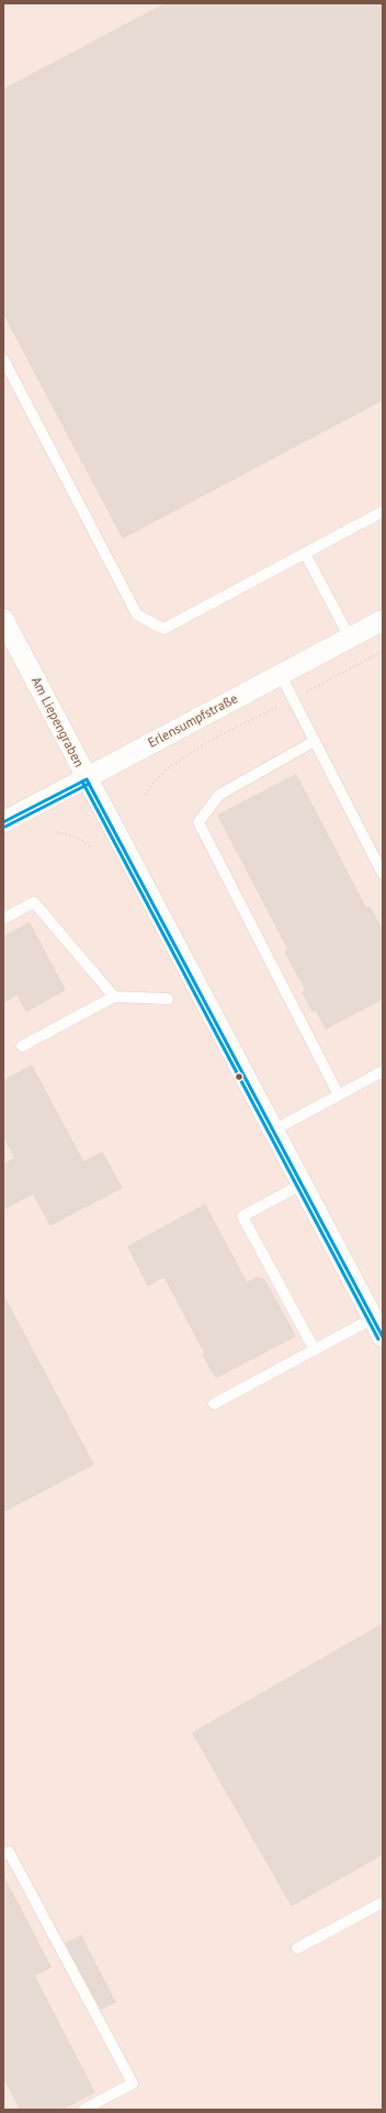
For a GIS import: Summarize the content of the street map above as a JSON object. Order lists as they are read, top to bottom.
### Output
{
  "streets": {
    "street": ["Erlensumpfstraße", "Am Liepengraben"]
  },
  "crossings": [
    ["Erlensumpfstraße", "Am Liepengraben"]
  ]
}
